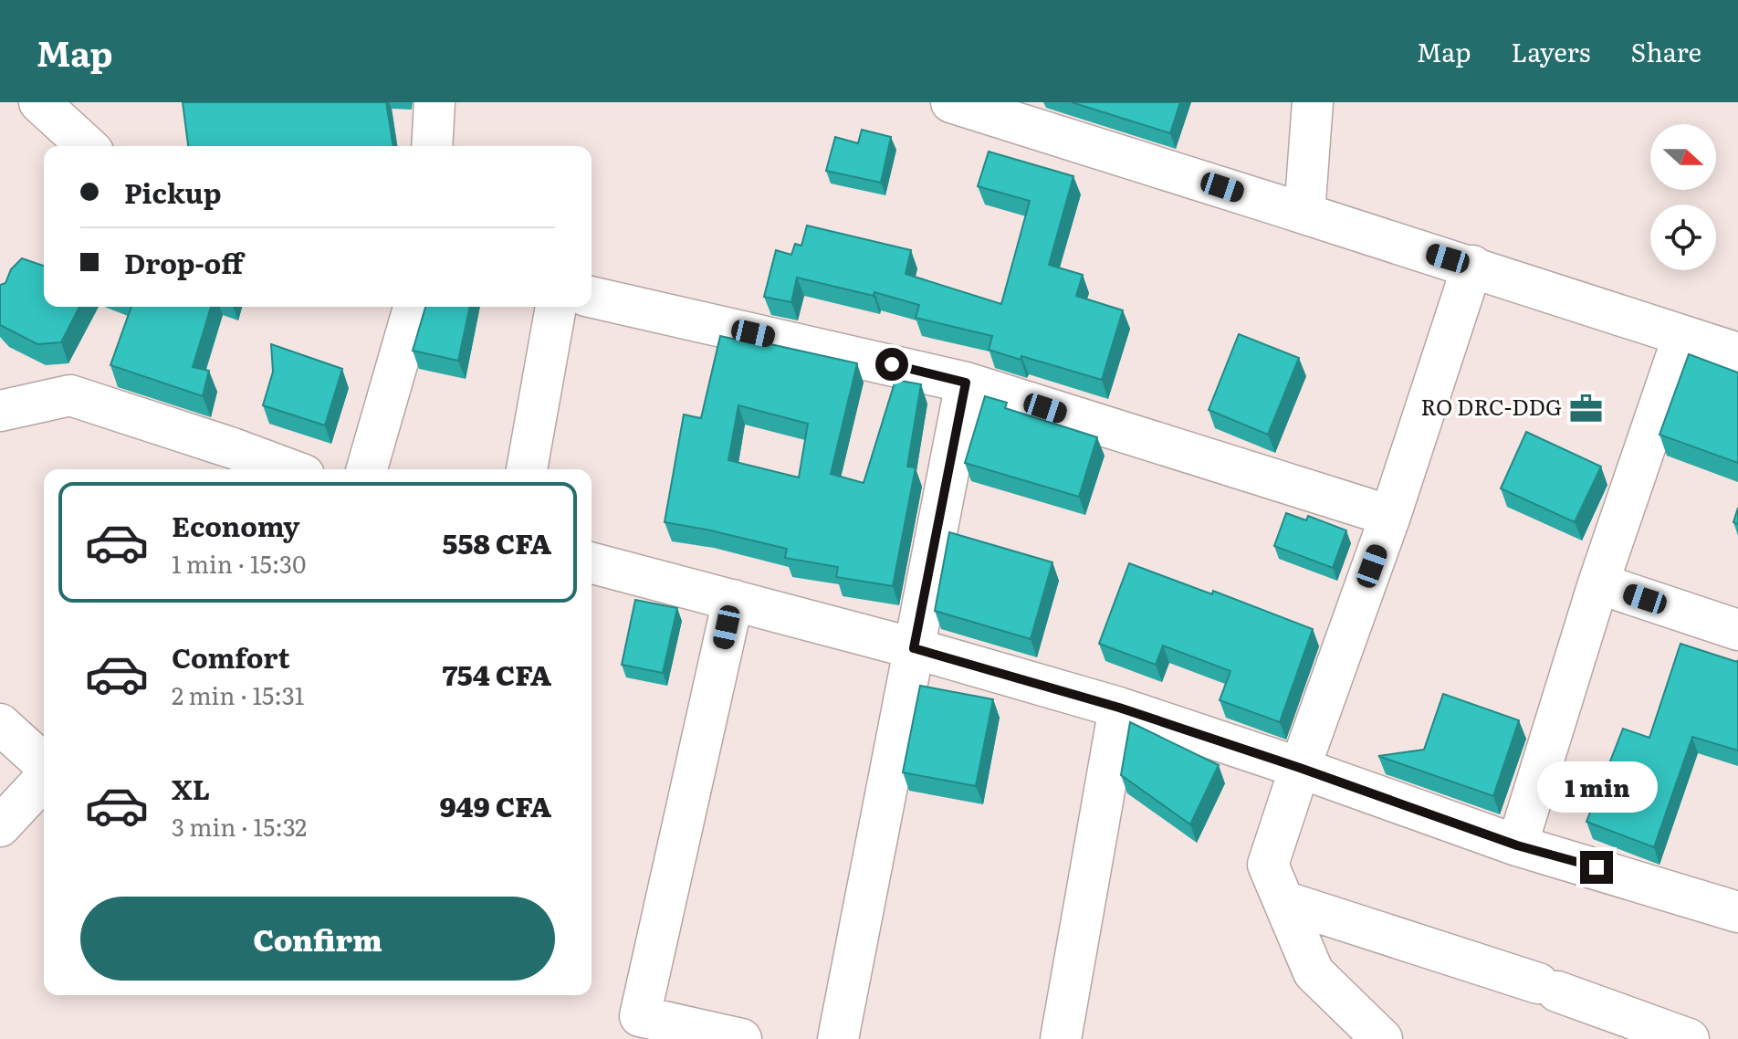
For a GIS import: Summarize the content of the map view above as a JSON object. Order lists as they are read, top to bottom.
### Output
{
  "places": {
    "office": ["RO DRC-DDG"]
  },
  "north": "right",
  "page": {
    "header": "Map",
    "nav": ["Map", "Layers", "Share"],
    "banner": ["Pickup", "Drop-off"],
    "list": [
      {
        "name": "Economy",
        "note": "1 min · 15:30",
        "value": "558 CFA"
      },
      {
        "name": "Comfort",
        "note": "2 min · 15:31",
        "value": "754 CFA"
      },
      {
        "name": "XL",
        "note": "3 min · 15:32",
        "value": "949 CFA"
      }
    ],
    "bubble": "1 min",
    "buttons": "Confirm"
  }
}
